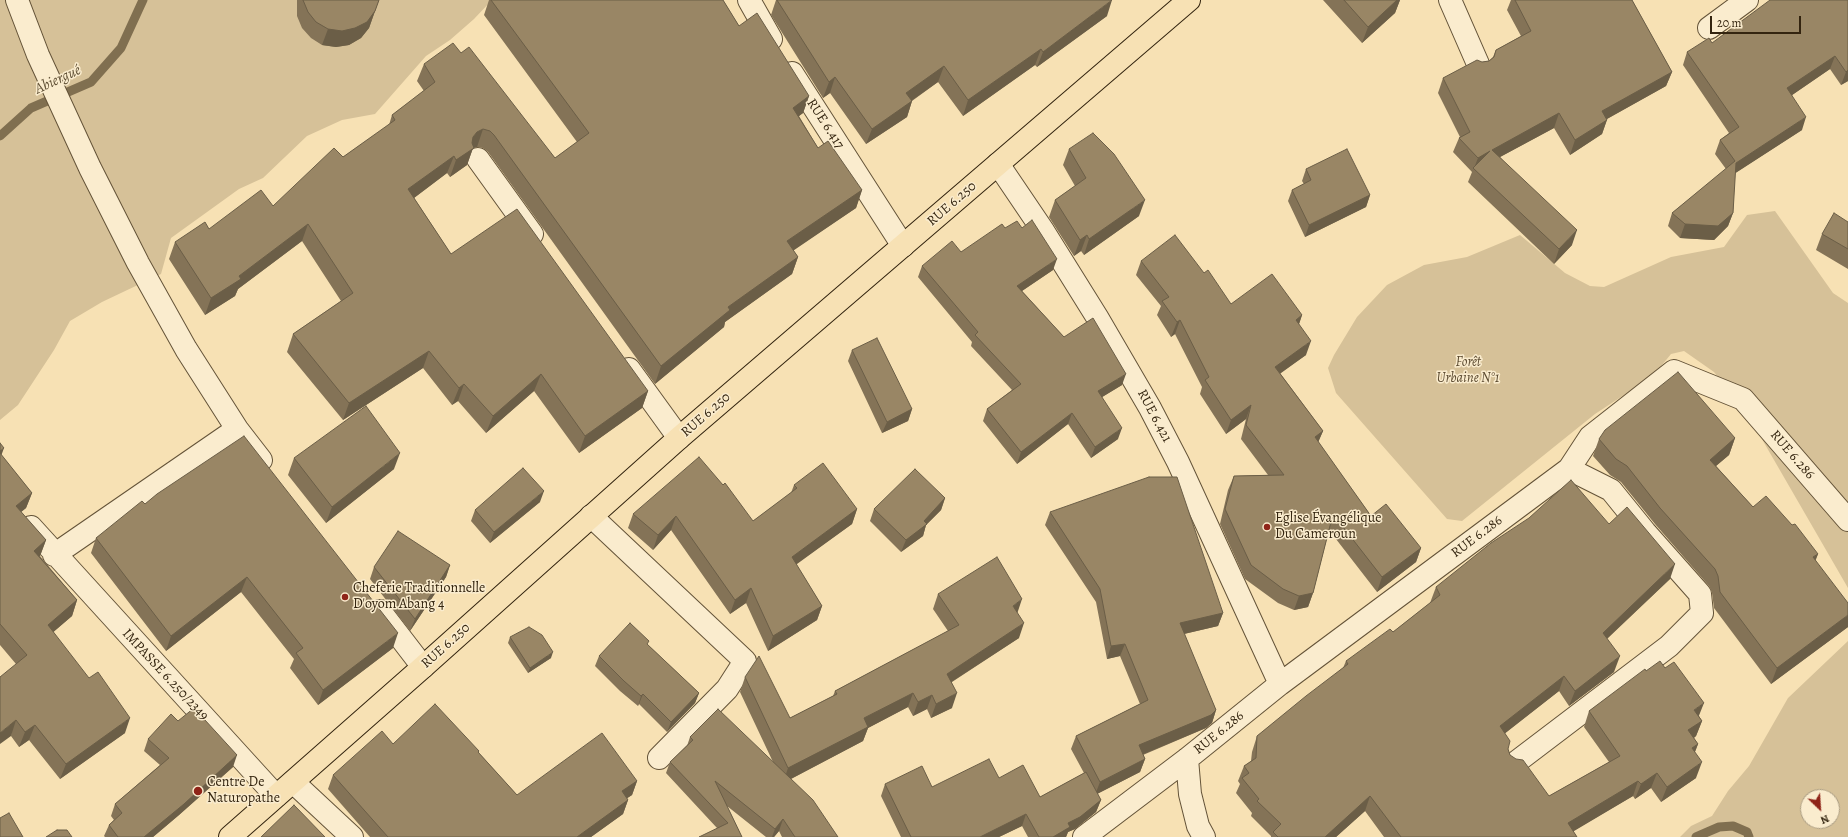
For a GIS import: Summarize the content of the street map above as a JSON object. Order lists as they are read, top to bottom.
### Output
{
  "streets": {
    "main road": ["RUE 6.250"],
    "street": [
      "RUE 6.417",
      "RUE 6.421",
      "RUE 6.286",
      "IMPASSE 6.250/2349"
    ]
  },
  "crossings": [
    ["RUE 6.417", "RUE 6.250"],
    ["RUE 6.250", "RUE 6.421"],
    ["RUE 6.250", "IMPASSE 6.250/2349"],
    ["RUE 6.421", "RUE 6.286"]
  ],
  "water": ["Abiergué"],
  "parks": ["Forêt Urbaine N°1"],
  "places": ["Eglise Évangélique Du Cameroun", "Cheferie Traditionnelle D'oyom Abang 4", "Centre De Naturopathe"],
  "scale_bar": "20 m",
  "north": "bottom right"
}
